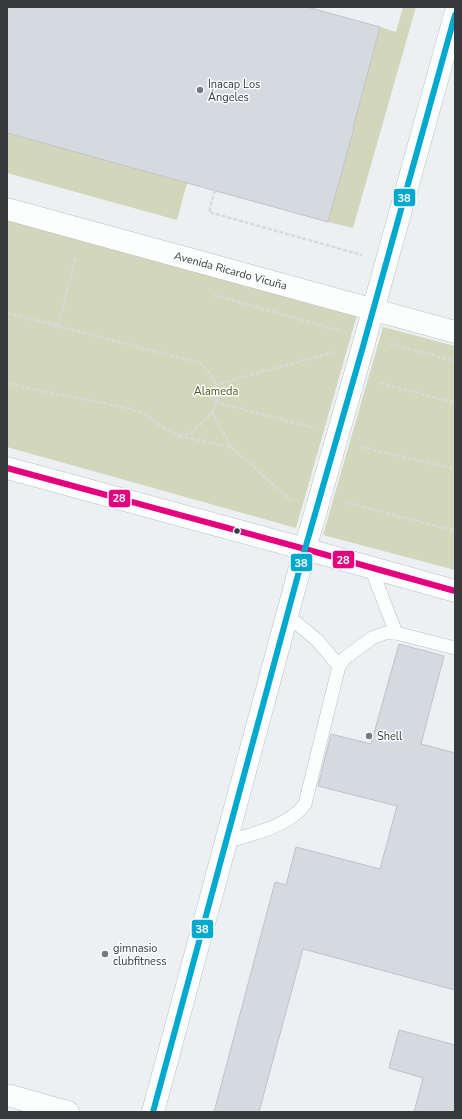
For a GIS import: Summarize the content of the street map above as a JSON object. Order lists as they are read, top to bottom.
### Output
{
  "streets": {
    "street": ["Avenida Ricardo Vicuña"]
  },
  "parks": ["Alameda"],
  "places": ["Inacap Los Ángeles", "Shell", "gimnasio clubfitness"],
  "lines": ["transit line 38", "transit line 28"]
}
